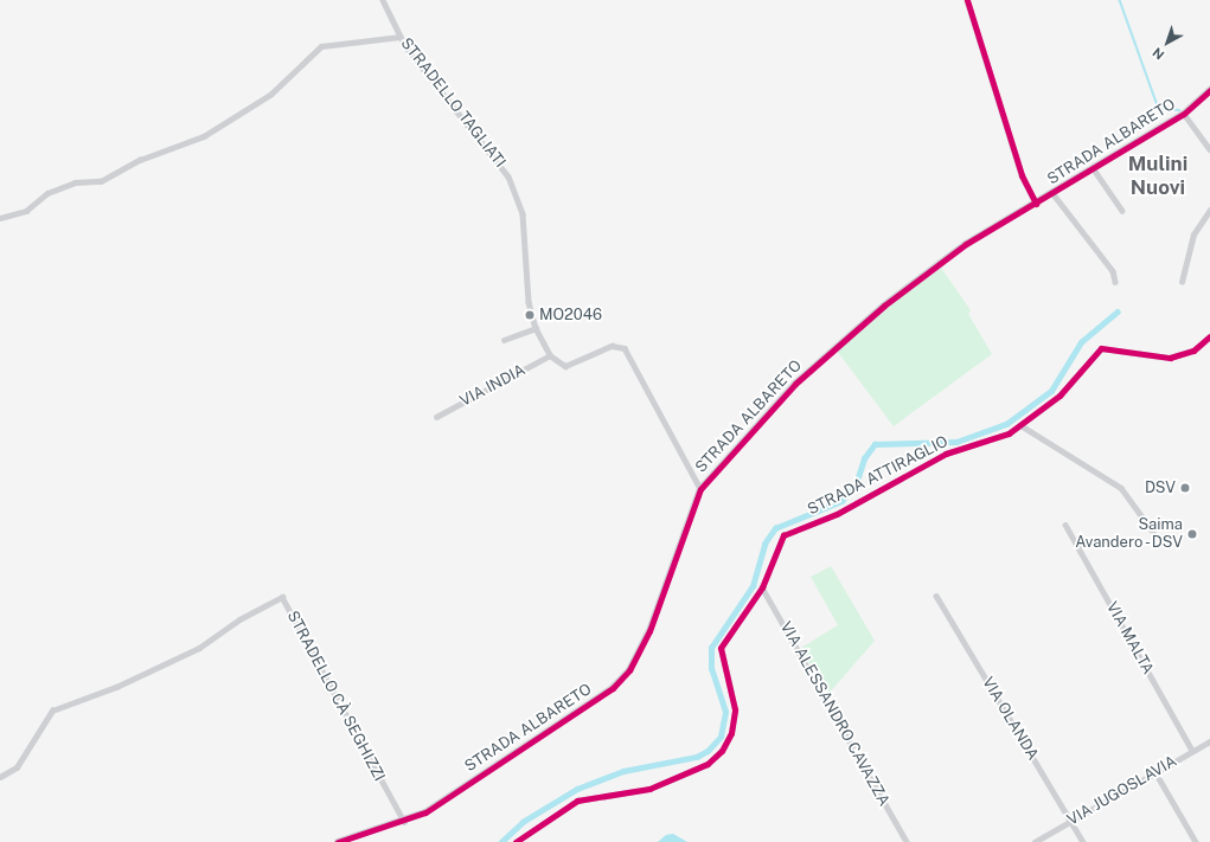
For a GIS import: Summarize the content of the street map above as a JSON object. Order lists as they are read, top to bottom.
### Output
{
  "streets": {
    "street": [
      "STRADELLO TAGLIATI",
      "STRADA ALBARETO",
      "VIA INDIA",
      "STRADA ATTIRAGLIO",
      "VIA MALTA",
      "STRADELLO CÀ SEGHIZZI",
      "VIA ALESSANDRO CAVAZZA",
      "VIA OLANDA",
      "VIA JUGOSLAVIA"
    ]
  },
  "crossings": [
    ["STRADELLO TAGLIATI", "VIA INDIA"],
    ["STRADA ALBARETO", "STRADELLO CÀ SEGHIZZI"],
    ["STRADA ATTIRAGLIO", "VIA ALESSANDRO CAVAZZA"],
    ["VIA MALTA", "VIA JUGOSLAVIA"],
    ["VIA OLANDA", "VIA JUGOSLAVIA"]
  ],
  "districts": ["Mulini Nuovi"],
  "places": ["MO2046", "DSV", "Saima Avandero - DSV"],
  "north": "bottom left"
}
